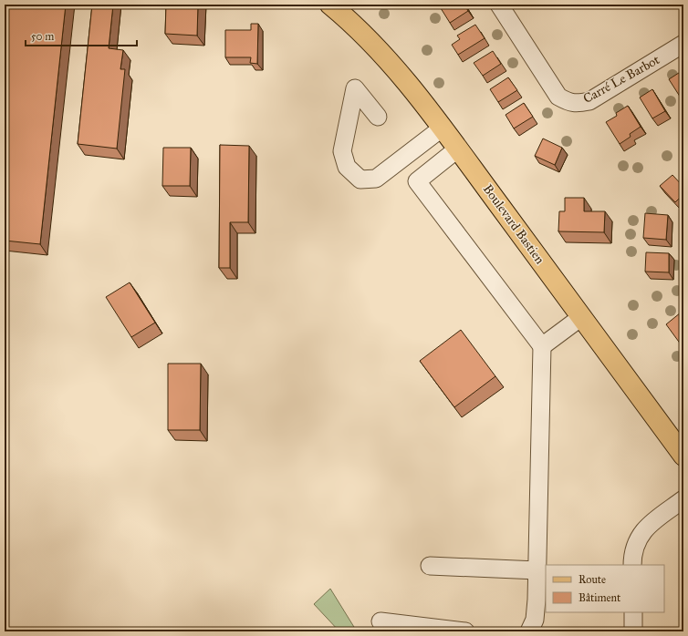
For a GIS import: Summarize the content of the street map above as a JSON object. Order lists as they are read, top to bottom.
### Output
{
  "streets": {
    "main road": ["Boulevard Bastien"],
    "street": ["Carré Le Barbot"]
  },
  "legend": ["Route", "Bâtiment"],
  "scale_bar": "50 m"
}
